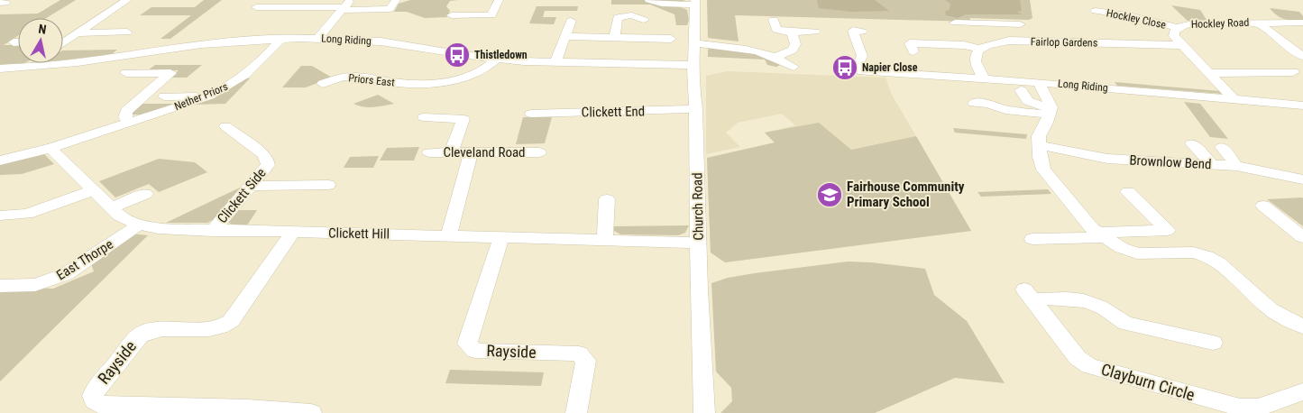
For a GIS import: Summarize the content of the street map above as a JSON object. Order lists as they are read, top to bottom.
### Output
{
  "streets": {
    "street": [
      "Hockley Close",
      "Hockley Road",
      "Long Riding",
      "Fairlop Gardens",
      "Priors East",
      "Nether Priors",
      "Clickett End",
      "Cleveland Road",
      "Brownlow Bend",
      "Clickett Side",
      "Church Road",
      "Clickett Hill",
      "East Thorpe",
      "Rayside",
      "Clayburn Circle"
    ]
  },
  "crossings": [
    ["Hockley Close", "Hockley Road"],
    ["Hockley Road", "Long Riding"],
    ["Hockley Road", "Fairlop Gardens"],
    ["Long Riding", "Priors East"],
    ["Long Riding", "Nether Priors"],
    ["Long Riding", "Church Road"],
    ["Nether Priors", "Clickett Hill"],
    ["Clickett End", "Church Road"],
    ["Clickett Side", "Clickett Hill"],
    ["Church Road", "Clickett Hill"],
    ["Clickett Hill", "East Thorpe"],
    ["Clickett Hill", "Rayside"]
  ],
  "places": {
    "bus stop": ["Thistledown", "Napier Close"],
    "school or university": ["Fairhouse Community Primary School"]
  },
  "north": "top"
}
